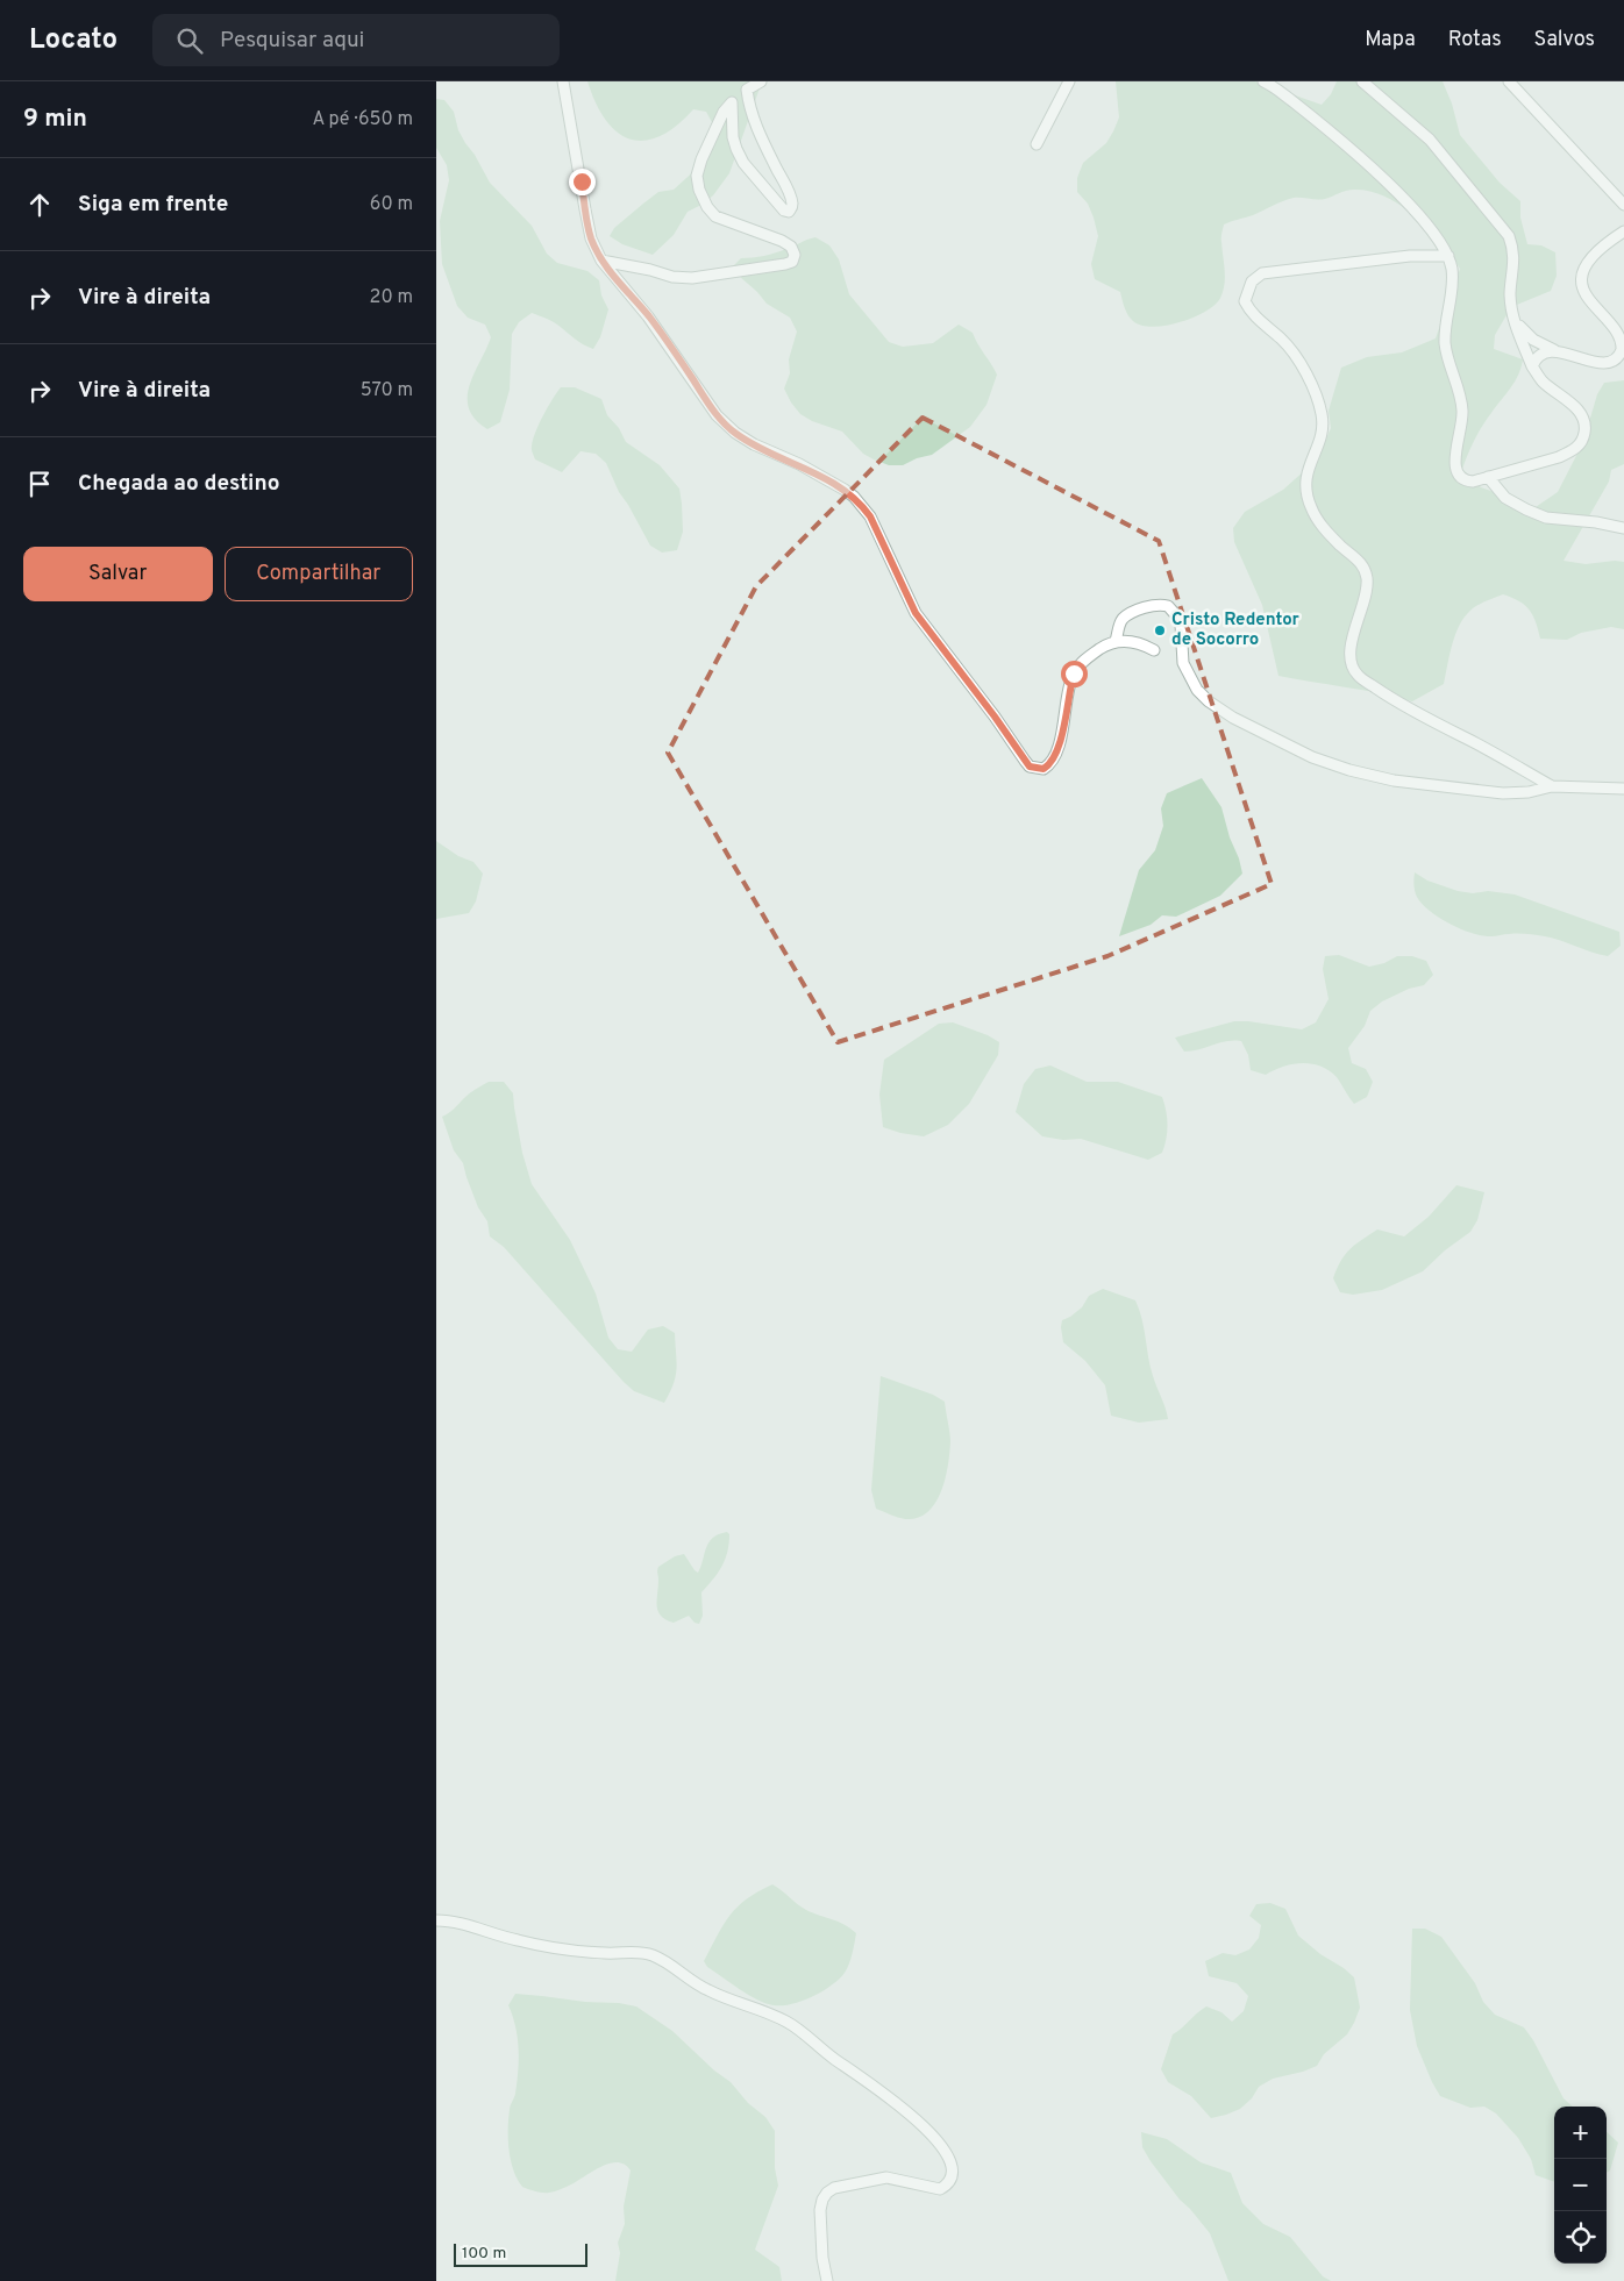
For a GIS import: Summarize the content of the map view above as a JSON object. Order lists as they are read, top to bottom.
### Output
{
  "places": ["Cristo Redentor de Socorro"],
  "scale_bar": "100 m",
  "page": {
    "header": "Locato",
    "search": "Pesquisar aqui",
    "nav": ["Mapa", "Rotas", "Salvos"],
    "heading": ["9 min", "A pé · 650 m"],
    "list": [
      ["Siga em frente", "60 m"],
      ["Vire à direita", "20 m"],
      ["Vire à direita", "570 m"],
      "Chegada ao destino"
    ],
    "buttons": ["Salvar", "Compartilhar"],
    "map_buttons": ["+", "−"],
    "scale": "100 m"
  }
}
